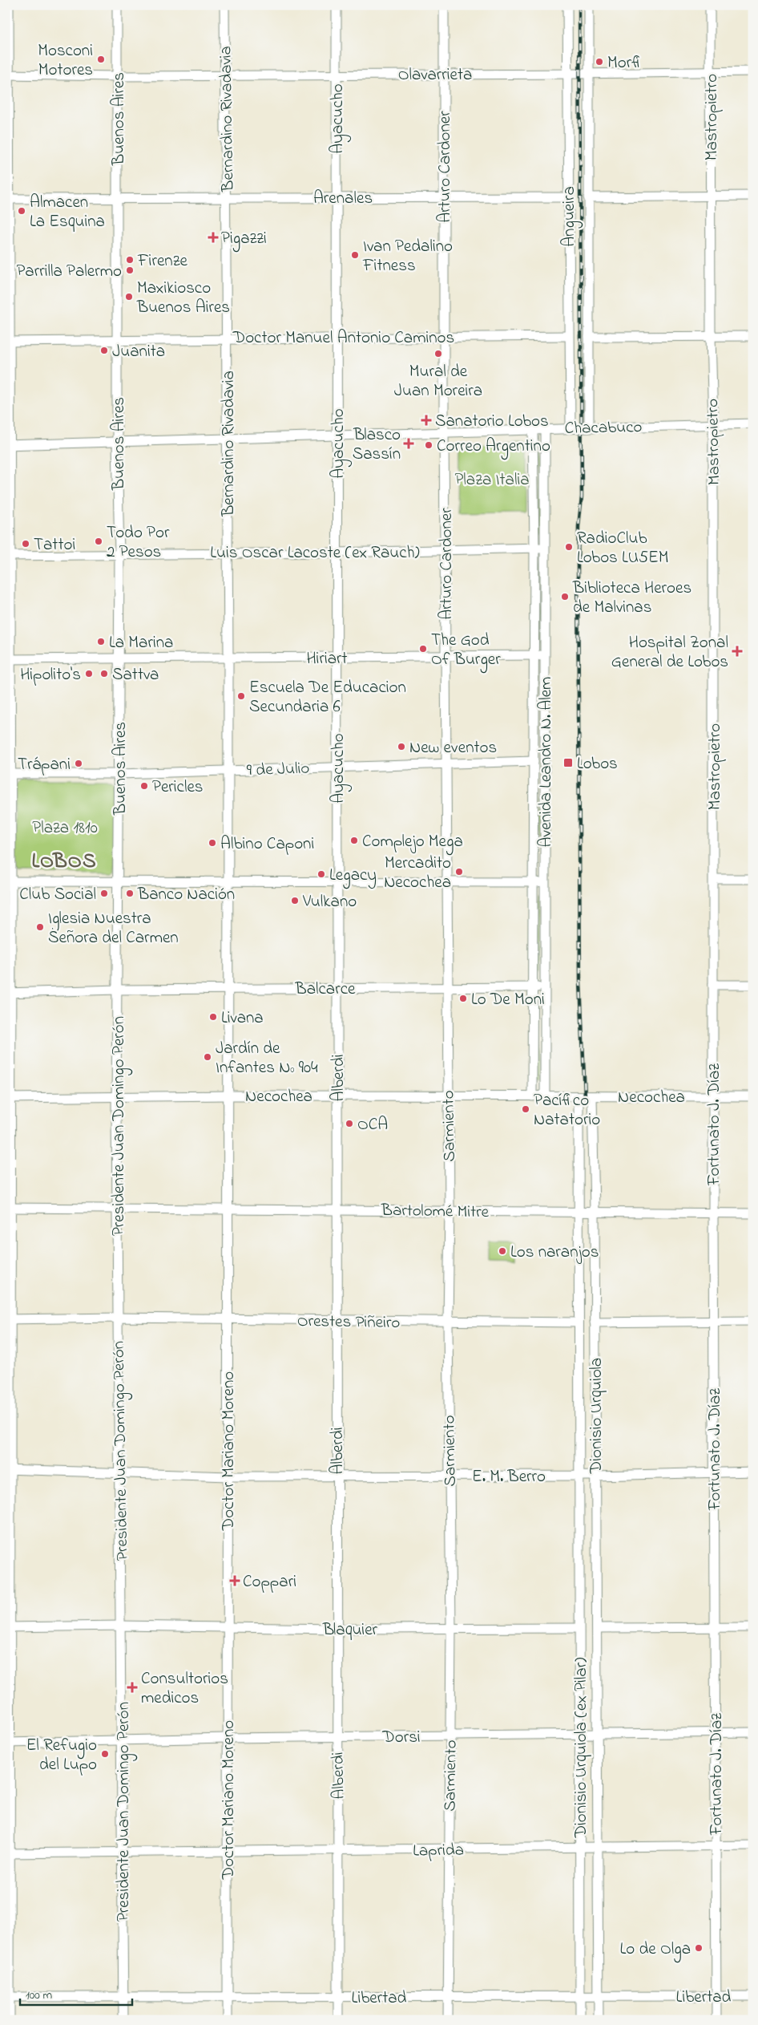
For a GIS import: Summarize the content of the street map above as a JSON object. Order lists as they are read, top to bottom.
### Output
{
  "streets": {
    "street": [
      "Olavarrieta",
      "Mastropietro",
      "Buenos Aires",
      "Bernardino Rivadavia",
      "Ayacucho",
      "Arturo Cardoner",
      "Arenales",
      "Angueira",
      "Doctor Manuel Antonio Caminos",
      "Chacabuco",
      "Luis Oscar Lacoste (ex Rauch)",
      "Hiriart",
      "Avenida Leandro N. Alem",
      "9 de Julio",
      "Balcarce",
      "Alberdi",
      "Necochea",
      "Fortunato J. Díaz",
      "Presidente Juan Domingo Perón",
      "Sarmiento",
      "Bartolomé Mitre",
      "Orestes Piñeiro",
      "Dionisio Urquiola",
      "Doctor Mariano Moreno",
      "E. M. Berro",
      "Blaquier",
      "Dorsi",
      "Dionisio Urquiola (ex Pilar)",
      "Laprida",
      "Libertad"
    ]
  },
  "crossings": [
    ["Olavarrieta", "Mastropietro"],
    ["Olavarrieta", "Buenos Aires"],
    ["Olavarrieta", "Bernardino Rivadavia"],
    ["Olavarrieta", "Ayacucho"],
    ["Olavarrieta", "Arturo Cardoner"],
    ["Olavarrieta", "Angueira"],
    ["Mastropietro", "Chacabuco"],
    ["Mastropietro", "Fortunato J. Díaz"],
    ["Buenos Aires", "Arenales"],
    ["Buenos Aires", "Doctor Manuel Antonio Caminos"],
    ["Buenos Aires", "Chacabuco"],
    ["Buenos Aires", "Luis Oscar Lacoste (ex Rauch)"],
    ["Buenos Aires", "Hiriart"],
    ["Buenos Aires", "9 de Julio"],
    ["Buenos Aires", "Presidente Juan Domingo Perón"],
    ["Bernardino Rivadavia", "Arenales"],
    ["Bernardino Rivadavia", "Doctor Manuel Antonio Caminos"],
    ["Bernardino Rivadavia", "Chacabuco"],
    ["Bernardino Rivadavia", "Luis Oscar Lacoste (ex Rauch)"],
    ["Bernardino Rivadavia", "Hiriart"],
    ["Bernardino Rivadavia", "9 de Julio"],
    ["Bernardino Rivadavia", "Doctor Mariano Moreno"],
    ["Ayacucho", "Arenales"],
    ["Ayacucho", "Doctor Manuel Antonio Caminos"],
    ["Ayacucho", "Chacabuco"],
    ["Ayacucho", "Luis Oscar Lacoste (ex Rauch)"],
    ["Ayacucho", "Hiriart"],
    ["Ayacucho", "9 de Julio"],
    ["Ayacucho", "Alberdi"],
    ["Arturo Cardoner", "Arenales"],
    ["Arturo Cardoner", "Doctor Manuel Antonio Caminos"],
    ["Arturo Cardoner", "Chacabuco"],
    ["Arturo Cardoner", "Luis Oscar Lacoste (ex Rauch)"],
    ["Arturo Cardoner", "Hiriart"],
    ["Arturo Cardoner", "9 de Julio"],
    ["Arturo Cardoner", "Sarmiento"],
    ["Arenales", "Angueira"],
    ["Angueira", "Doctor Manuel Antonio Caminos"],
    ["Angueira", "Chacabuco"],
    ["Chacabuco", "Avenida Leandro N. Alem"],
    ["Luis Oscar Lacoste (ex Rauch)", "Avenida Leandro N. Alem"],
    ["Hiriart", "Avenida Leandro N. Alem"],
    ["Avenida Leandro N. Alem", "9 de Julio"],
    ["Avenida Leandro N. Alem", "Balcarce"],
    ["Avenida Leandro N. Alem", "Necochea"],
    ["Balcarce", "Alberdi"],
    ["Balcarce", "Presidente Juan Domingo Perón"],
    ["Balcarce", "Sarmiento"],
    ["Balcarce", "Doctor Mariano Moreno"],
    ["Alberdi", "Necochea"],
    ["Alberdi", "Bartolomé Mitre"],
    ["Alberdi", "Orestes Piñeiro"],
    ["Alberdi", "E. M. Berro"],
    ["Alberdi", "Blaquier"],
    ["Alberdi", "Dorsi"],
    ["Alberdi", "Laprida"],
    ["Alberdi", "Libertad"],
    ["Necochea", "Fortunato J. Díaz"],
    ["Necochea", "Presidente Juan Domingo Perón"],
    ["Necochea", "Sarmiento"],
    ["Necochea", "Dionisio Urquiola"],
    ["Necochea", "Doctor Mariano Moreno"],
    ["Fortunato J. Díaz", "Bartolomé Mitre"],
    ["Fortunato J. Díaz", "E. M. Berro"],
    ["Fortunato J. Díaz", "Dorsi"],
    ["Fortunato J. Díaz", "Laprida"],
    ["Fortunato J. Díaz", "Libertad"],
    ["Presidente Juan Domingo Perón", "Bartolomé Mitre"],
    ["Presidente Juan Domingo Perón", "Orestes Piñeiro"],
    ["Presidente Juan Domingo Perón", "E. M. Berro"],
    ["Presidente Juan Domingo Perón", "Blaquier"],
    ["Presidente Juan Domingo Perón", "Dorsi"],
    ["Presidente Juan Domingo Perón", "Laprida"],
    ["Presidente Juan Domingo Perón", "Libertad"],
    ["Sarmiento", "Bartolomé Mitre"],
    ["Sarmiento", "Orestes Piñeiro"],
    ["Sarmiento", "E. M. Berro"],
    ["Sarmiento", "Blaquier"],
    ["Sarmiento", "Dorsi"],
    ["Sarmiento", "Laprida"],
    ["Sarmiento", "Libertad"],
    ["Bartolomé Mitre", "Dionisio Urquiola"],
    ["Bartolomé Mitre", "Doctor Mariano Moreno"],
    ["Orestes Piñeiro", "Dionisio Urquiola"],
    ["Orestes Piñeiro", "Doctor Mariano Moreno"],
    ["Dionisio Urquiola", "E. M. Berro"],
    ["Dionisio Urquiola", "Dorsi"],
    ["Dionisio Urquiola", "Dionisio Urquiola (ex Pilar)"],
    ["Doctor Mariano Moreno", "E. M. Berro"],
    ["Doctor Mariano Moreno", "Blaquier"],
    ["Doctor Mariano Moreno", "Dorsi"],
    ["Doctor Mariano Moreno", "Laprida"],
    ["Doctor Mariano Moreno", "Libertad"],
    ["E. M. Berro", "Dionisio Urquiola (ex Pilar)"],
    ["Blaquier", "Dionisio Urquiola (ex Pilar)"],
    ["Dorsi", "Dionisio Urquiola (ex Pilar)"],
    ["Dionisio Urquiola (ex Pilar)", "Laprida"],
    ["Dionisio Urquiola (ex Pilar)", "Libertad"]
  ],
  "districts": ["LOBOS"],
  "parks": ["Plaza Italia", "Plaza 1810"],
  "places": {
    "other": [
      "Mosconi Motores",
      "Morfi",
      "Almacen La Esquina",
      "Ivan Pedalino Fitness",
      "Firenze",
      "Parrilla Palermo",
      "Maxikiosco Buenos Aires",
      "Juanita",
      "Mural de Juan Moreira",
      "Correo Argentino",
      "Todo Por 2 Pesos",
      "Tattoi",
      "RadioClub Lobos LU5EM",
      "Biblioteca Heroes de Malvinas",
      "La Marina",
      "The God Of Burger",
      "Hipolito's",
      "Sattva",
      "Escuela De Educacion Secundaria 6",
      "New eventos",
      "Trápani",
      "Pericles",
      "Complejo Mega",
      "Albino Caponi",
      "Mercadito Necochea",
      "Legacy",
      "Club Social",
      "Banco Nación",
      "Vulkano",
      "Iglesia Nuestra Señora del Carmen",
      "Lo De Moni",
      "Livana",
      "Jardín de Infantes Nº 904",
      "Pacífico Natatorio",
      "OCA",
      "Los naranjos",
      "El Refugio del Lupo",
      "Lo de Olga"
    ],
    "health": [
      "Pigazzi",
      "Sanatorio Lobos",
      "Blasco Sassín",
      "Hospital Zonal General de Lobos",
      "Coppari",
      "Consultorios medicos"
    ],
    "transit": ["Lobos"]
  },
  "scale_bar": "100 m"
}
